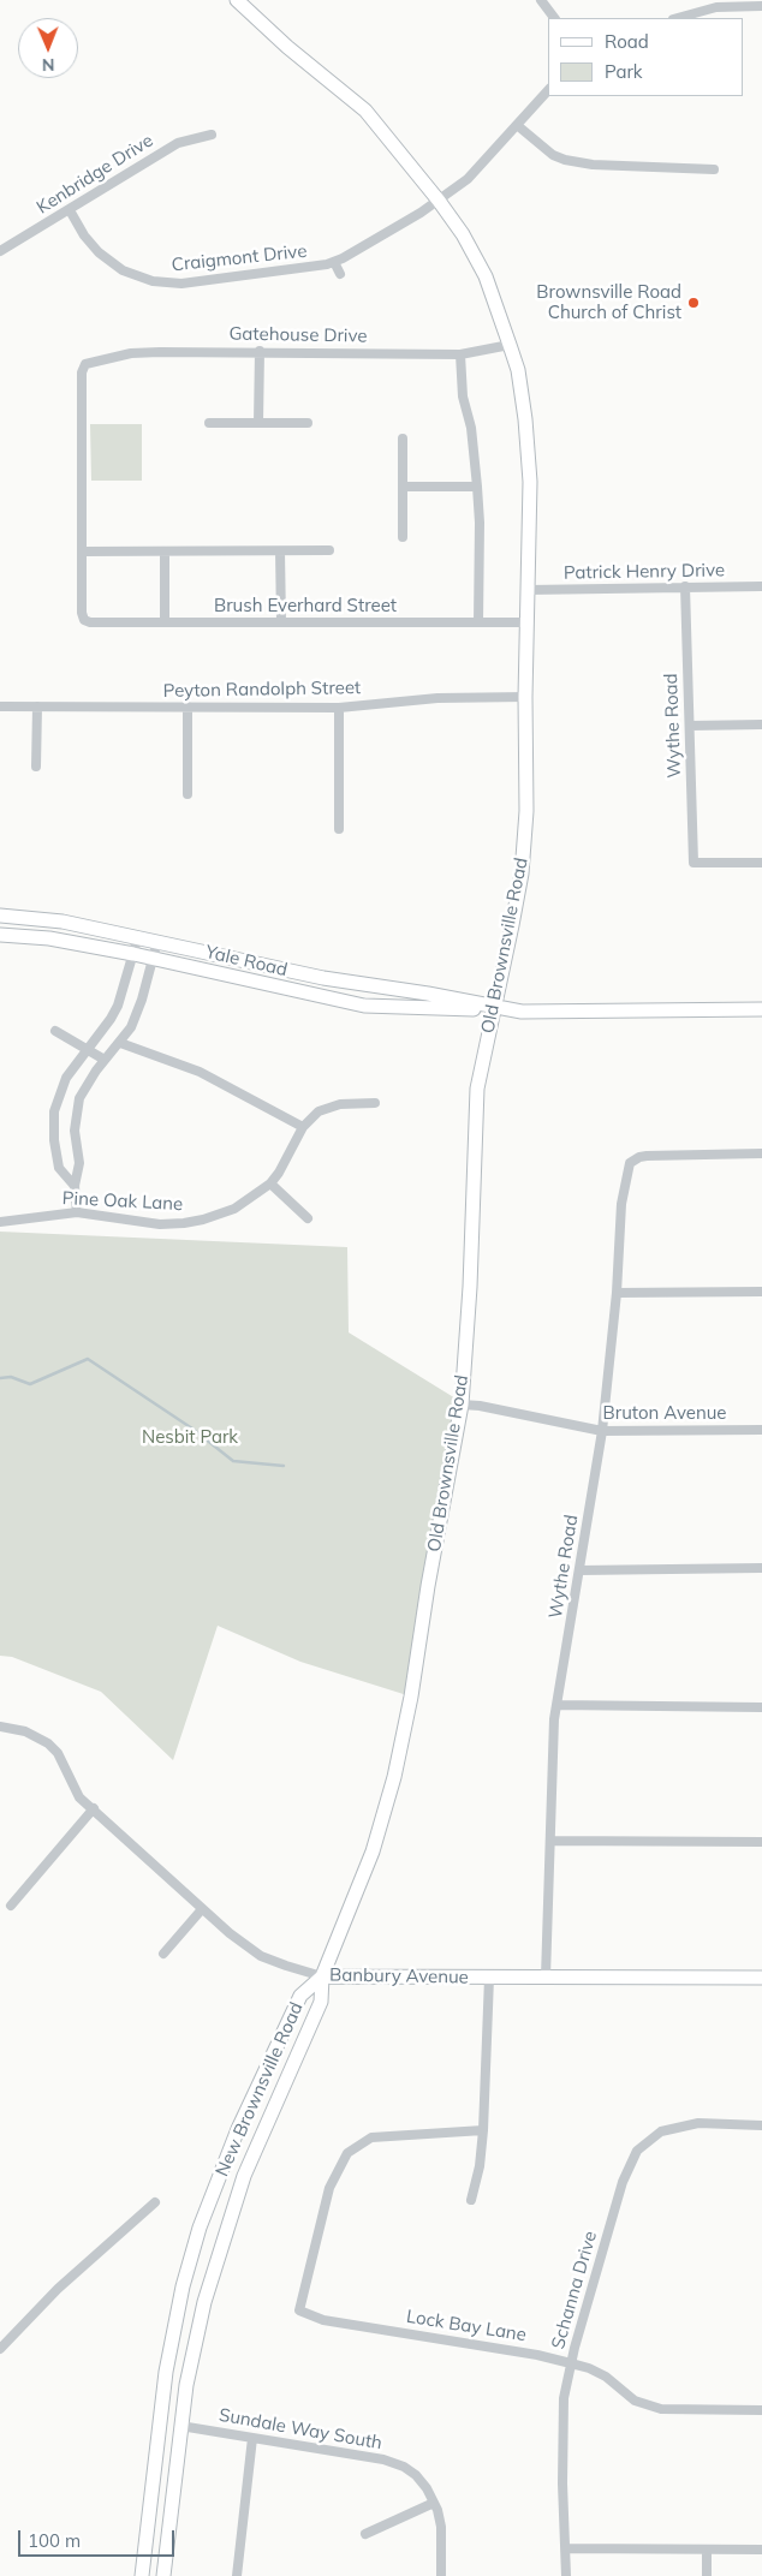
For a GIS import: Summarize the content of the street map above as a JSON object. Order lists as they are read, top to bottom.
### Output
{
  "streets": {
    "main road": [
      "Old Brownsville Road",
      "Yale Road",
      "Banbury Avenue",
      "New Brownsville Road"
    ],
    "street": [
      "Kenbridge Drive",
      "Craigmont Drive",
      "Gatehouse Drive",
      "Patrick Henry Drive",
      "Brush Everhard Street",
      "Peyton Randolph Street",
      "Wythe Road",
      "Pine Oak Lane",
      "Bruton Avenue",
      "Schanna Drive",
      "Lock Bay Lane",
      "Sundale Way South"
    ]
  },
  "crossings": [
    ["Kenbridge Drive", "Craigmont Drive"],
    ["Craigmont Drive", "Old Brownsville Road"],
    ["Gatehouse Drive", "Brush Everhard Street"],
    ["Gatehouse Drive", "Old Brownsville Road"],
    ["Patrick Henry Drive", "Wythe Road"],
    ["Patrick Henry Drive", "Old Brownsville Road"],
    ["Brush Everhard Street", "Old Brownsville Road"],
    ["Peyton Randolph Street", "Old Brownsville Road"],
    ["Wythe Road", "Bruton Avenue"],
    ["Wythe Road", "Banbury Avenue"],
    ["Old Brownsville Road", "Yale Road"],
    ["Old Brownsville Road", "Bruton Avenue"],
    ["Old Brownsville Road", "Banbury Avenue"],
    ["Old Brownsville Road", "New Brownsville Road"],
    ["Banbury Avenue", "New Brownsville Road"],
    ["New Brownsville Road", "Sundale Way South"],
    ["Schanna Drive", "Lock Bay Lane"]
  ],
  "parks": ["Nesbit Park"],
  "places": ["Brownsville Road Church of Christ"],
  "legend": ["Road", "Park"],
  "scale_bar": "100 m",
  "north": "bottom"
}
